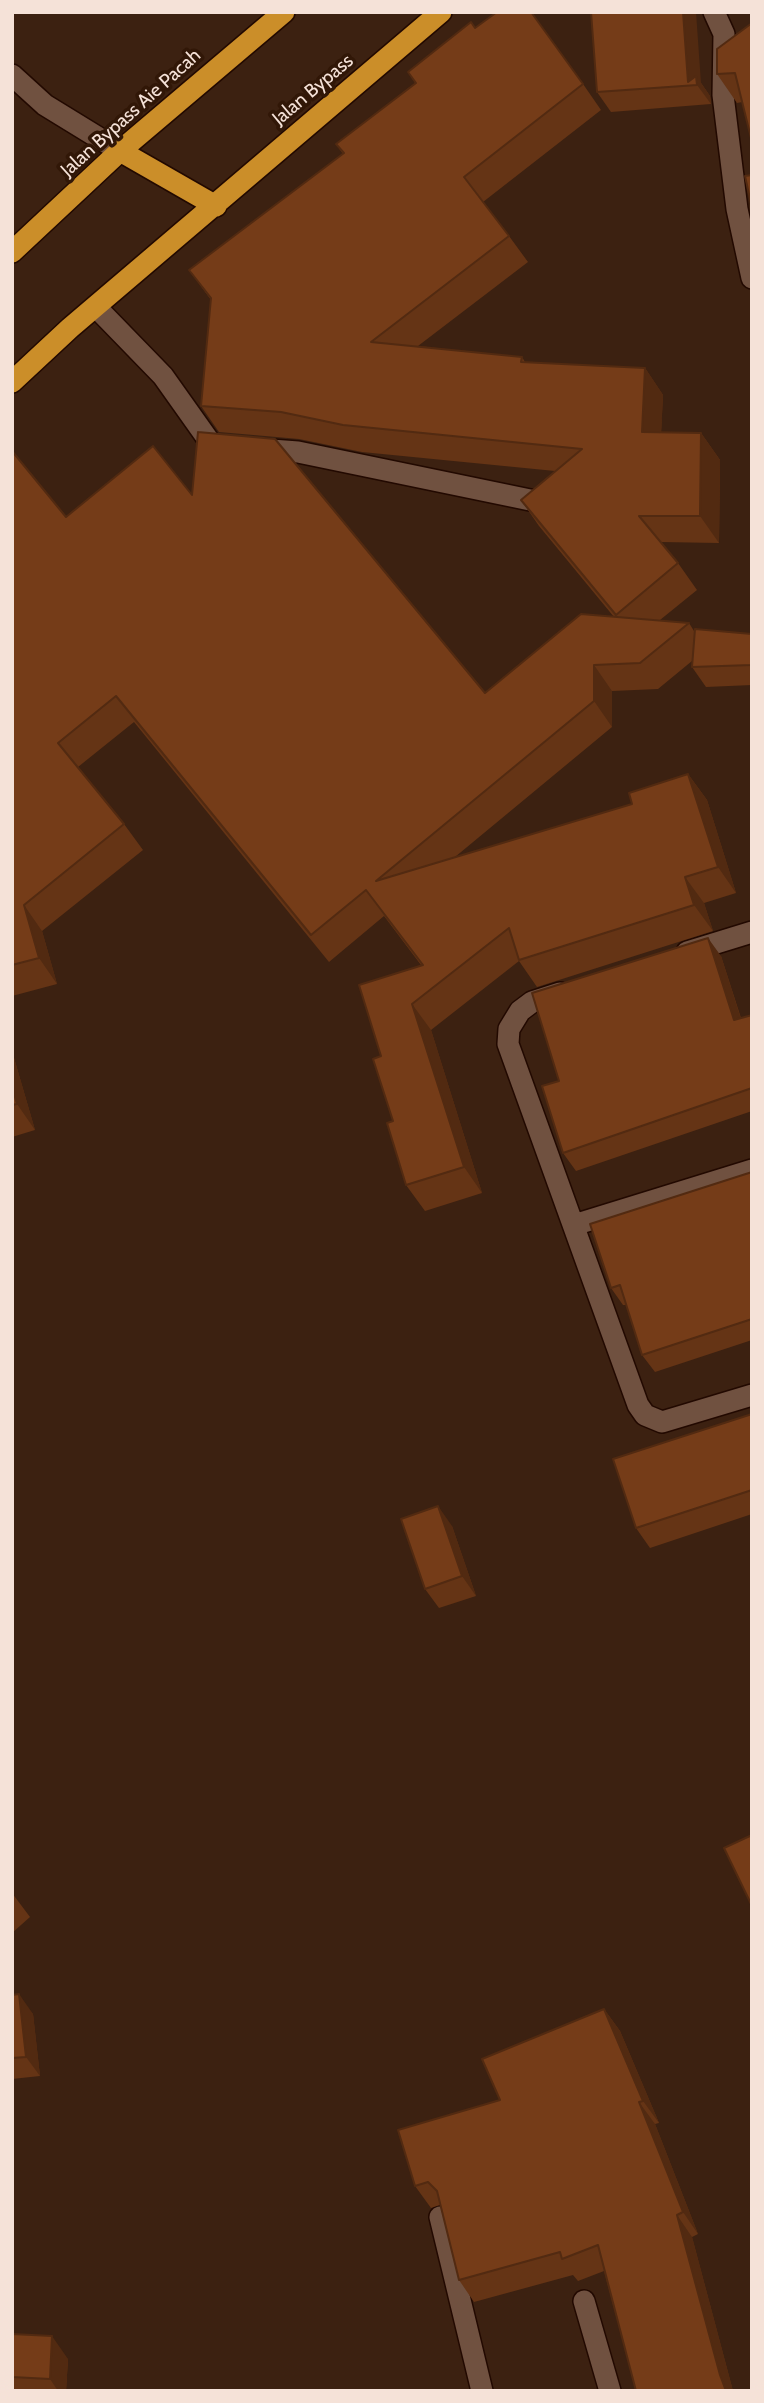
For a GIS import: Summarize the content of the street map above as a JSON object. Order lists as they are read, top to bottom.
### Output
{
  "streets": {
    "highway": ["Jalan Bypass", "Jalan Bypass Aie Pacah"]
  }
}
